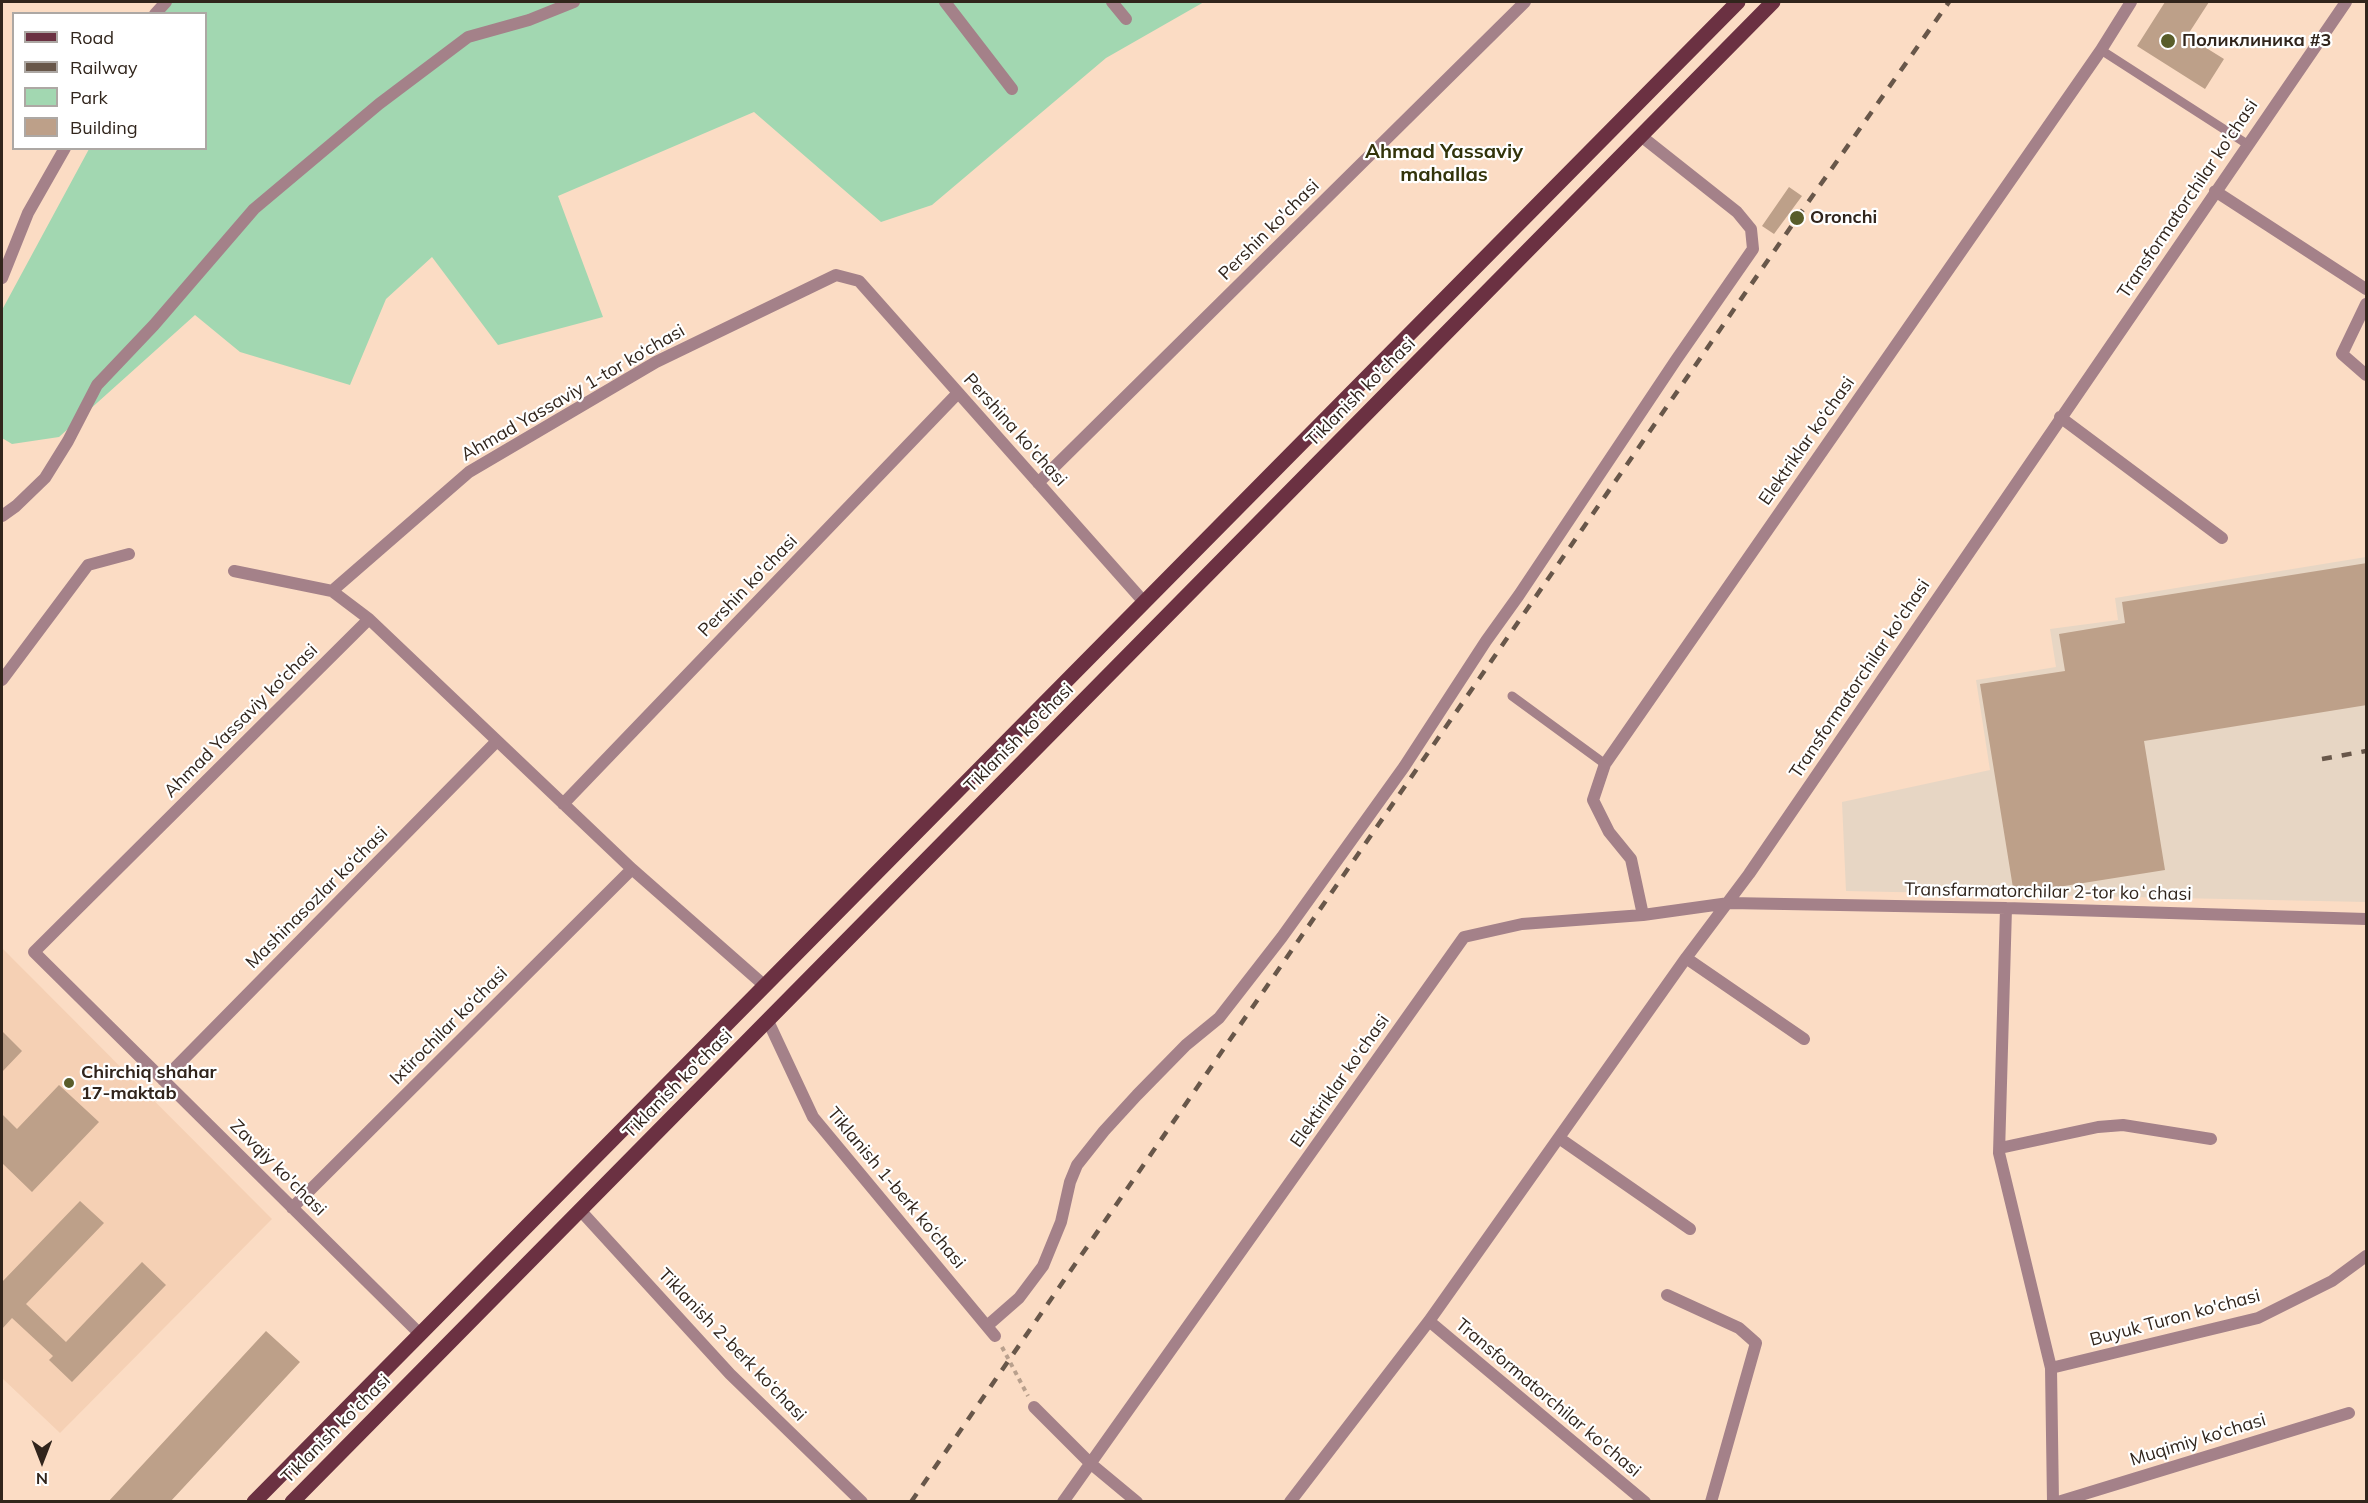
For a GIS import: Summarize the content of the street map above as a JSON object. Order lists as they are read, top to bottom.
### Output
{
  "streets": {
    "main road": ["Tiklanish ko'chasi"],
    "street": [
      "Transformatorchilar ko'chasi",
      "Pershin ko'chasi",
      "Ahmad Yassaviy 1-tor ko‘chasi",
      "Pershina ko'chasi",
      "Elektriklar ko‘chasi",
      "Ahmad Yassaviy ko‘chasi",
      "Transfarmatorchilar 2-tor koʻchasi",
      "Mashinasozlar ko‘chasi",
      "Ixtirochilar ko‘chasi",
      "Elektiriklar ko'chasi",
      "Zavqiy ko'chasi",
      "Tiklanish 1-berk ko‘chasi",
      "Buyuk Turon ko'chasi",
      "Tiklanish 2-berk ko‘chasi",
      "Muqimiy ko‘chasi"
    ]
  },
  "crossings": [
    ["Transformatorchilar ko'chasi", "Transfarmatorchilar 2-tor koʻchasi"],
    ["Transformatorchilar ko'chasi", "Elektiriklar ko'chasi"],
    ["Pershin ko'chasi", "Pershina ko'chasi"],
    ["Tiklanish ko'chasi", "Tiklanish 1-berk ko‘chasi"],
    ["Tiklanish ko'chasi", "Tiklanish 2-berk ko‘chasi"],
    ["Ahmad Yassaviy 1-tor ko‘chasi", "Pershina ko'chasi"],
    ["Elektriklar ko‘chasi", "Elektiriklar ko'chasi"],
    ["Ahmad Yassaviy ko‘chasi", "Zavqiy ko'chasi"],
    ["Transfarmatorchilar 2-tor koʻchasi", "Elektiriklar ko'chasi"],
    ["Mashinasozlar ko‘chasi", "Zavqiy ko'chasi"],
    ["Ixtirochilar ko‘chasi", "Zavqiy ko'chasi"]
  ],
  "districts": ["Ahmad Yassaviy mahallas"],
  "places": ["Поликлиника #3", "Oronchi", "Chirchiq shahar 17-maktab"],
  "legend": [
    "Road",
    "Railway",
    "Park",
    "Building"
  ],
  "north": "bottom"
}
